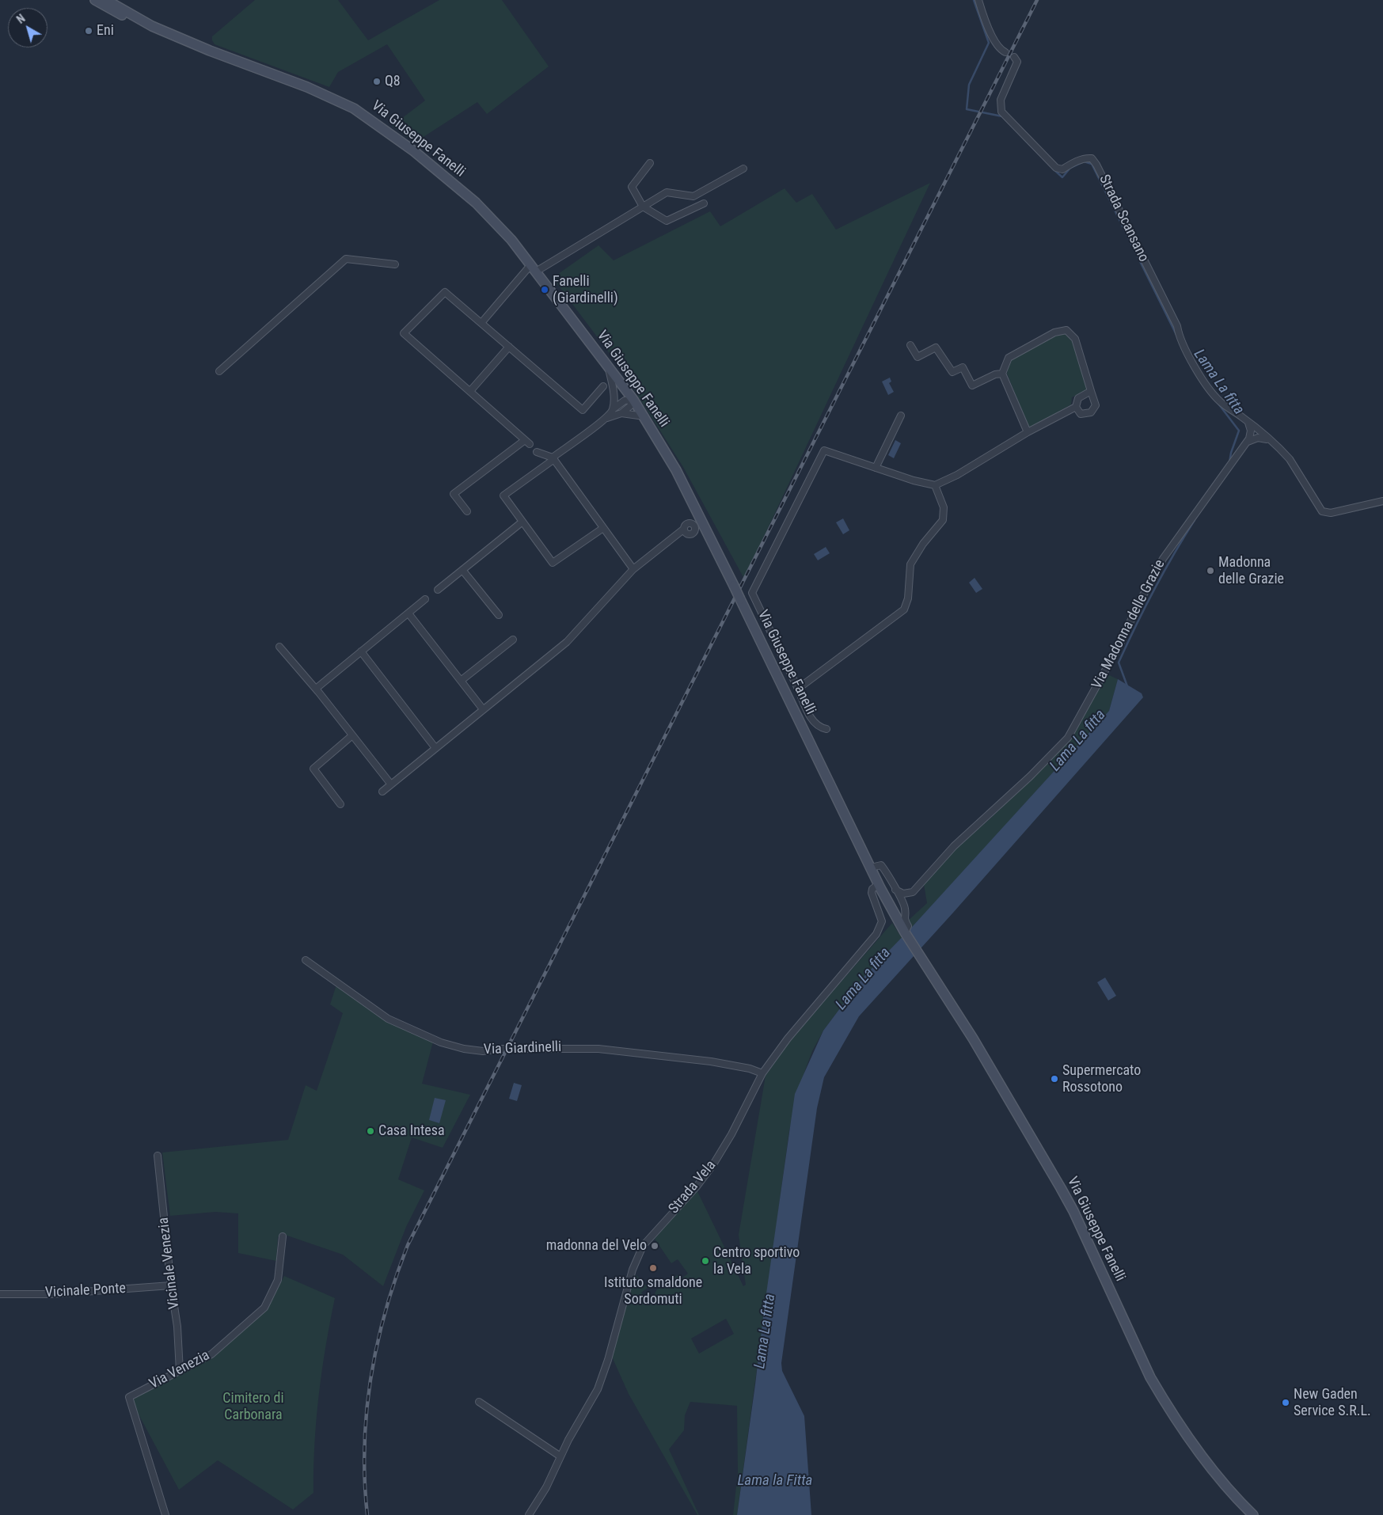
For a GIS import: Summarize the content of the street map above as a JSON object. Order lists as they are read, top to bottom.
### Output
{
  "streets": {
    "main road": ["Via Giuseppe Fanelli"],
    "street": [
      "Strada Scansano",
      "Via Madonna delle Grazie",
      "Via Giardinelli",
      "Strada Vela",
      "Vicinale Venezia",
      "Vicinale Ponte",
      "Via Venezia"
    ]
  },
  "crossings": [
    ["Via Giuseppe Fanelli", "Strada Vela"],
    ["Via Giardinelli", "Strada Vela"],
    ["Vicinale Venezia", "Vicinale Ponte"],
    ["Vicinale Venezia", "Via Venezia"]
  ],
  "water": ["Lama La fitta", "Lama la Fitta"],
  "parks": ["Cimitero di Carbonara"],
  "places": [
    "Eni",
    "Q8",
    "Fanelli (Giardinelli)",
    "Madonna delle Grazie",
    "Supermercato Rossotono",
    "Casa Intesa",
    "madonna del Velo",
    "Centro sportivo la Vela",
    "Istituto smaldone Sordomuti",
    "New Gaden Service S.R.L."
  ],
  "north": "top left"
}
